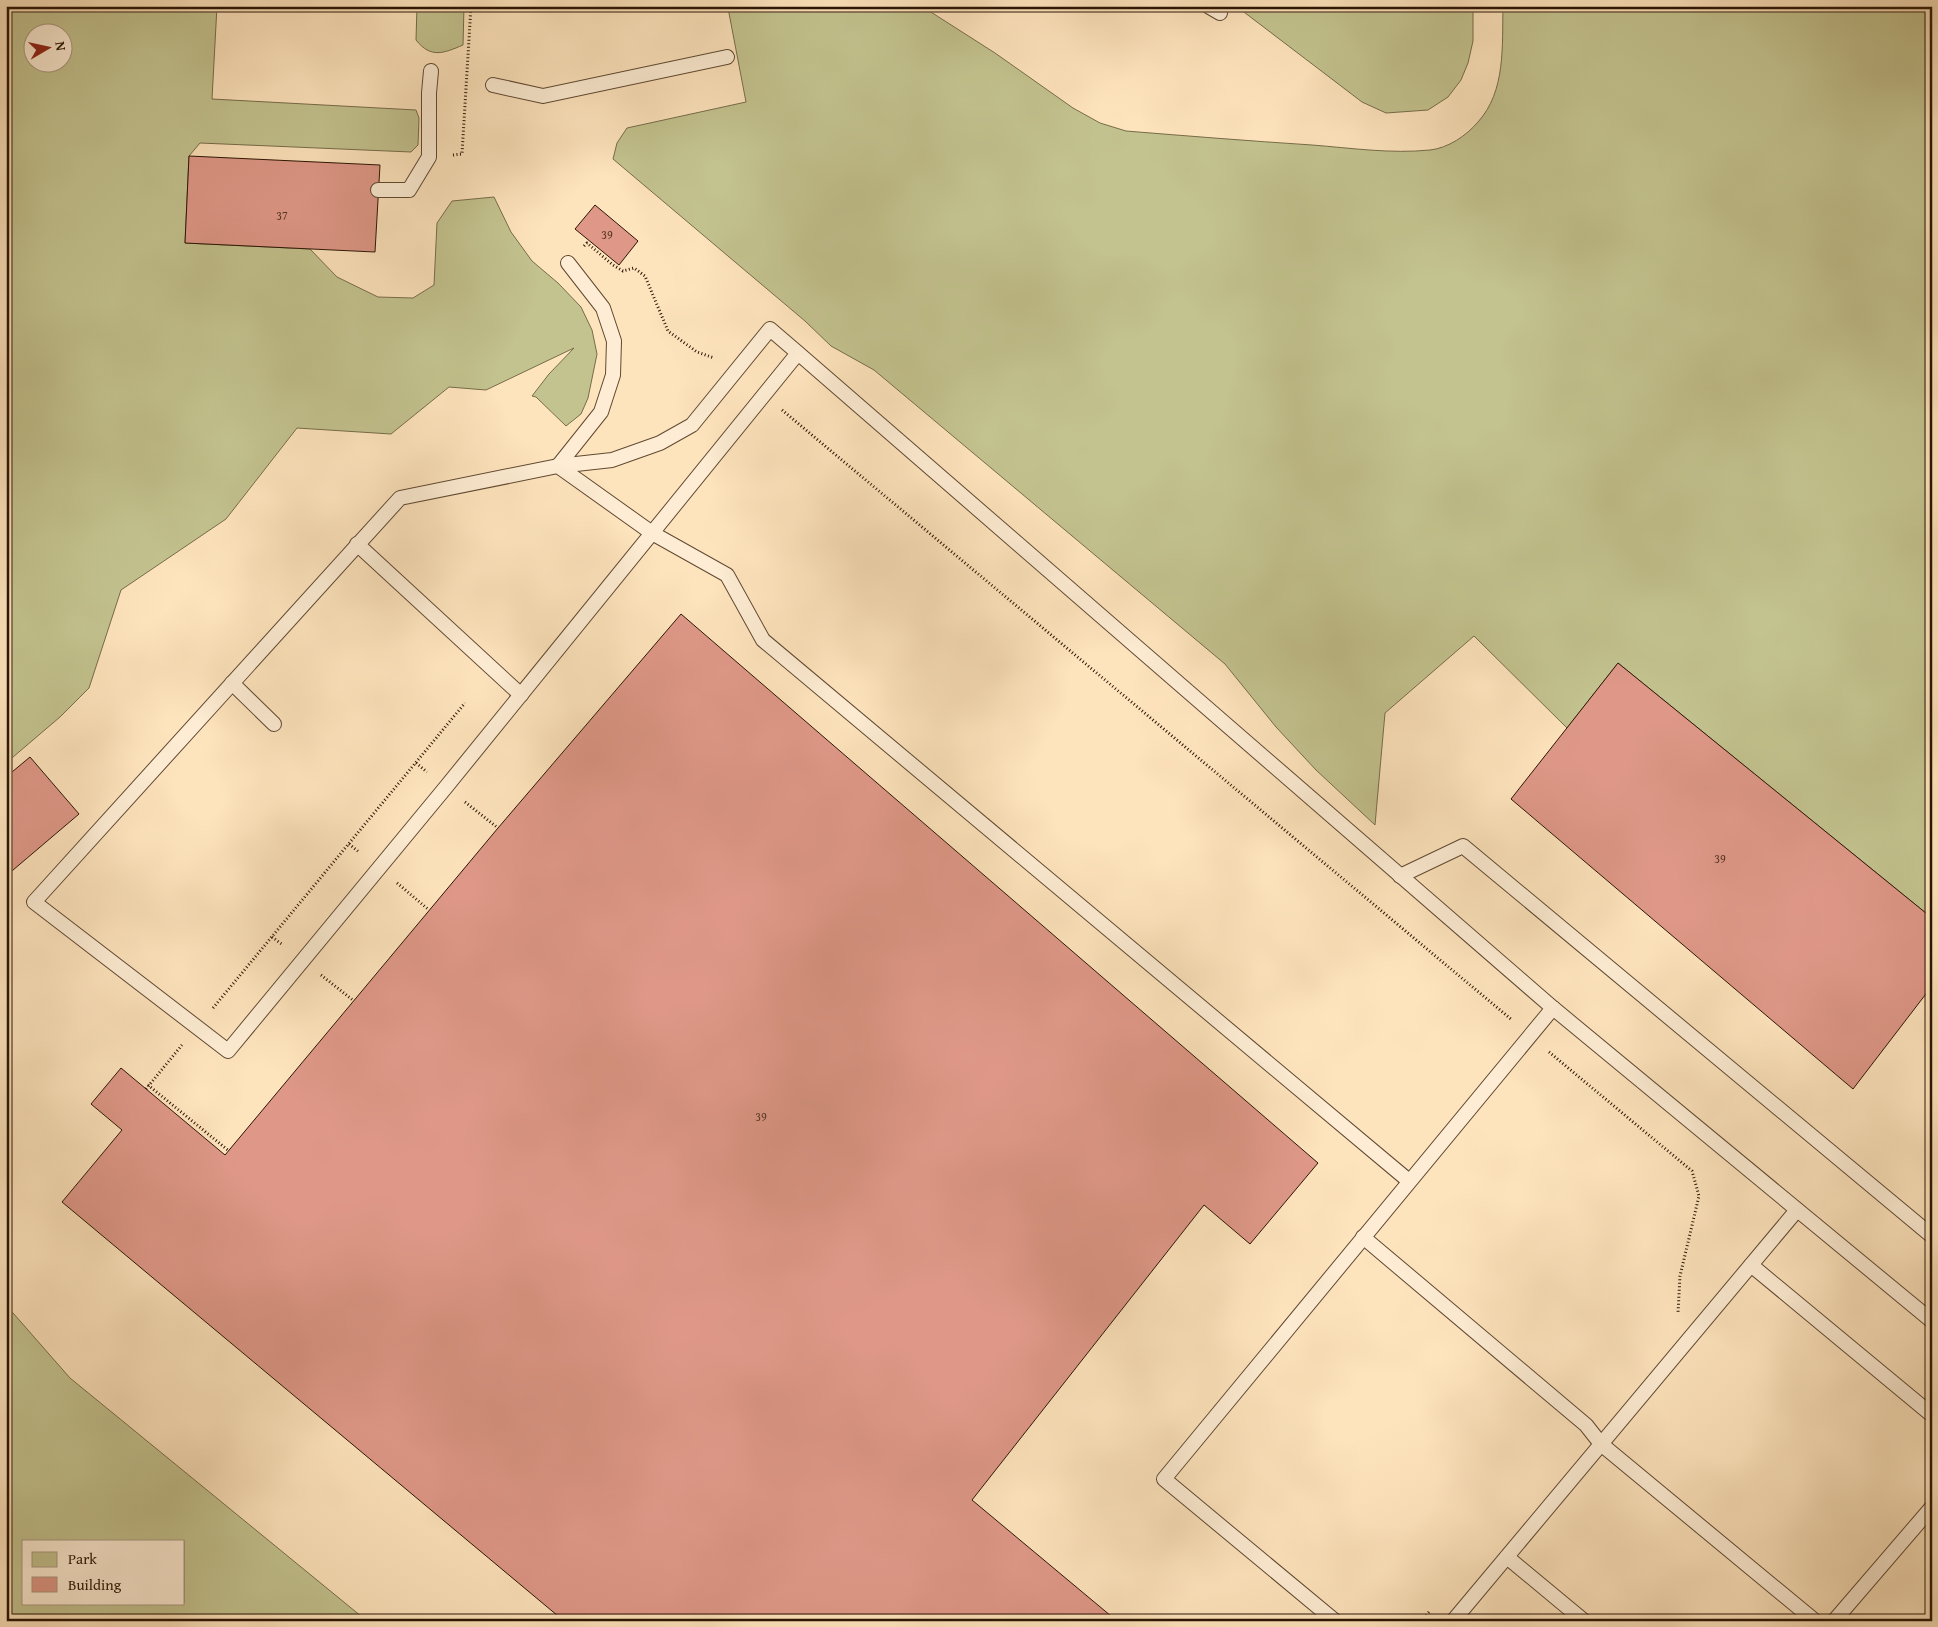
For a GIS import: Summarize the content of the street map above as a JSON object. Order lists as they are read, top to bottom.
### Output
{
  "house_numbers": [
    "37",
    "39",
    "39",
    "39"
  ],
  "legend": ["Park", "Building"],
  "north": "right"
}
